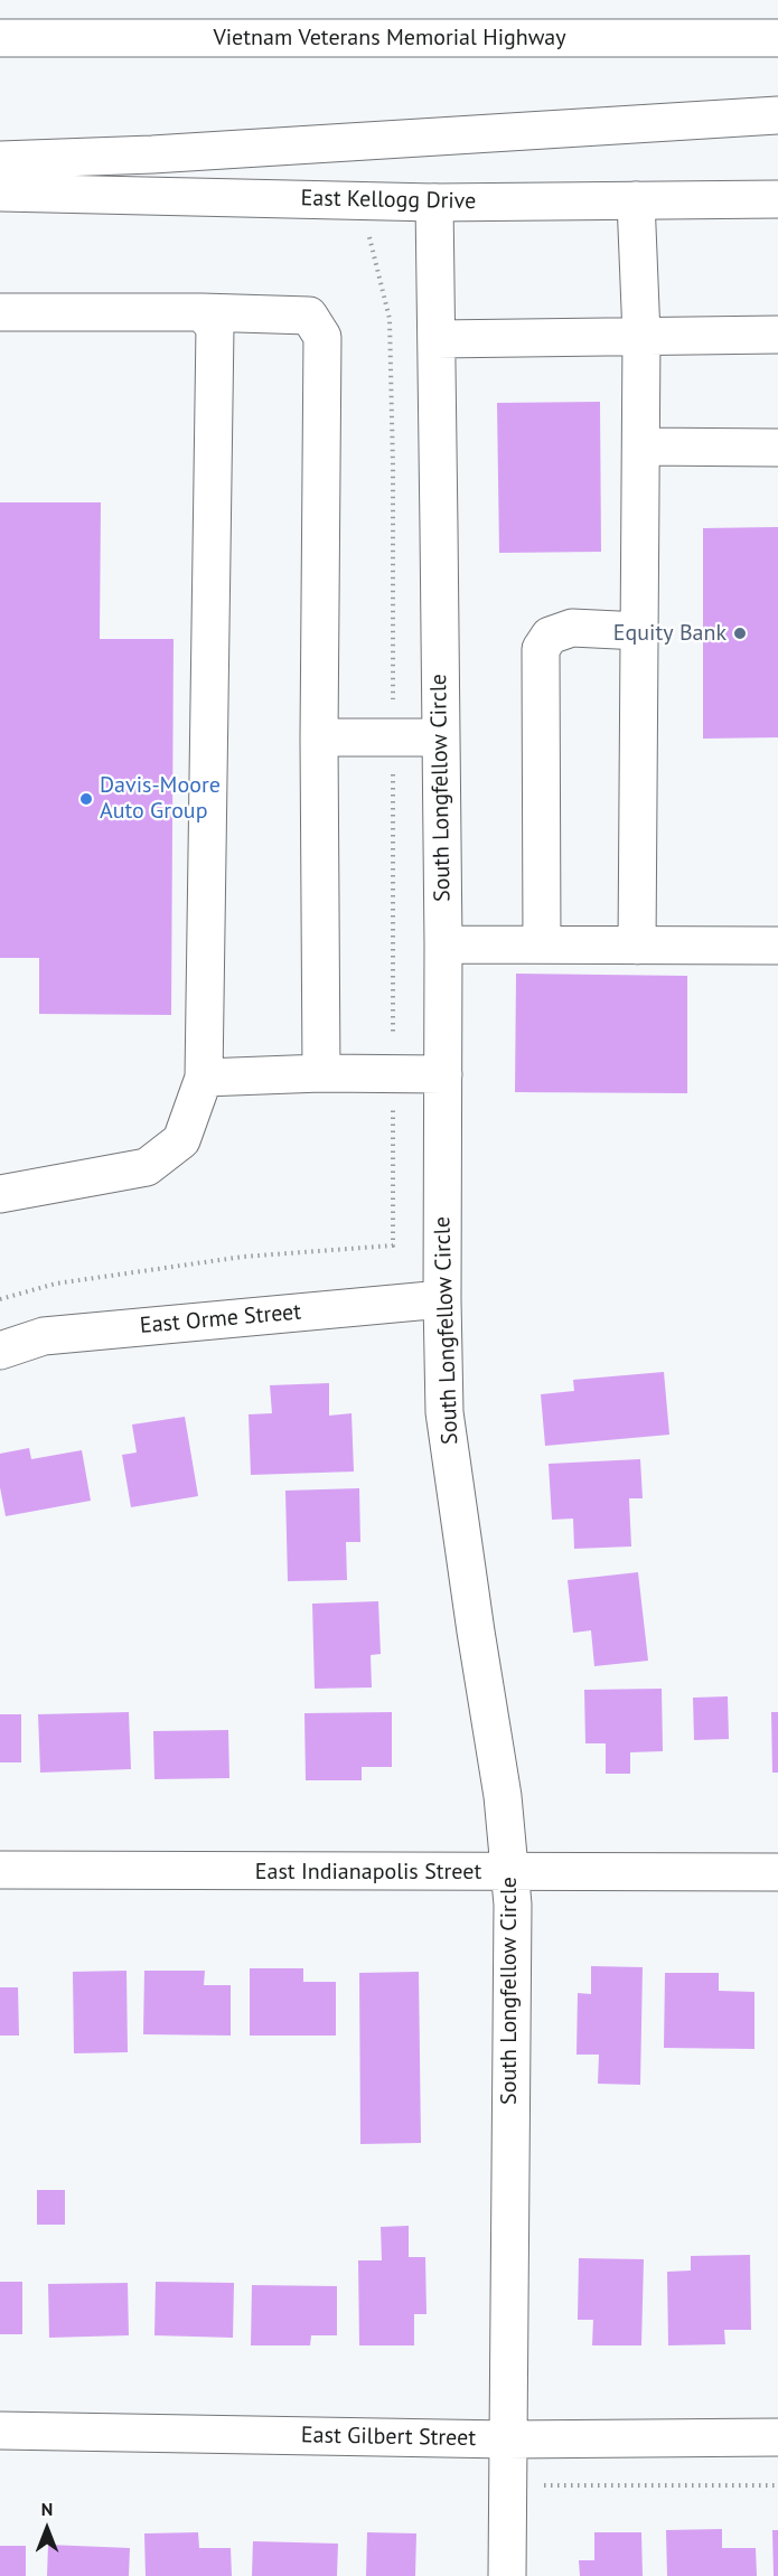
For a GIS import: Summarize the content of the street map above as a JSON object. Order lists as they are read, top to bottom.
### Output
{
  "streets": {
    "main road": [
      "Vietnam Veterans Memorial Highway",
      "East Kellogg Drive",
      "South Longfellow Circle",
      "East Orme Street",
      "East Indianapolis Street",
      "East Gilbert Street"
    ]
  },
  "crossings": [
    ["East Kellogg Drive", "South Longfellow Circle"],
    ["South Longfellow Circle", "East Orme Street"],
    ["South Longfellow Circle", "East Indianapolis Street"],
    ["South Longfellow Circle", "East Gilbert Street"]
  ],
  "places": ["Equity Bank", "Davis-Moore Auto Group"],
  "north": "top"
}
